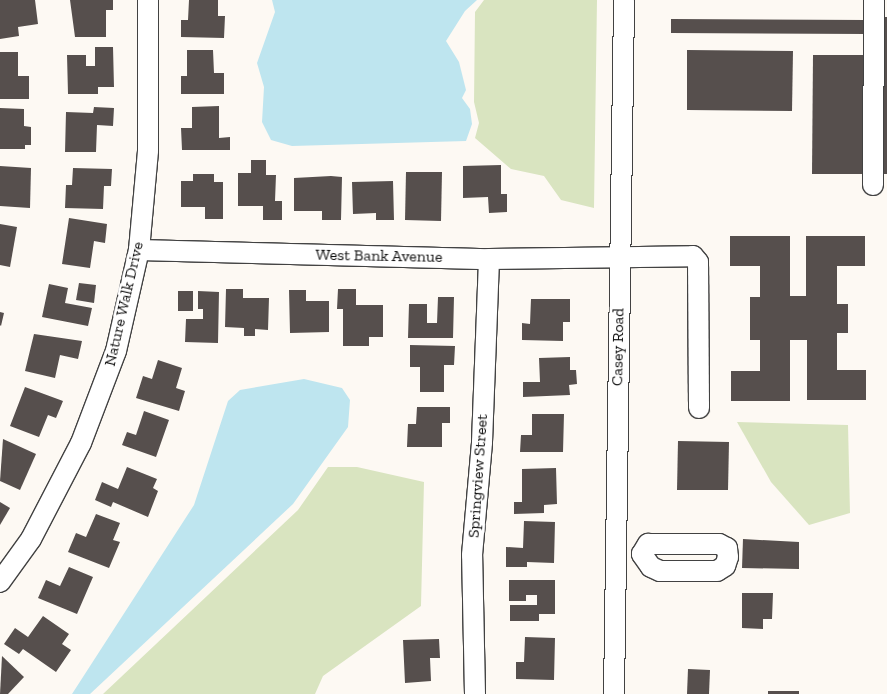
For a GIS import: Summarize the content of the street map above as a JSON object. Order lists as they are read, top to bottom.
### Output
{
  "streets": {
    "street": [
      "West Bank Avenue",
      "Nature Walk Drive",
      "Casey Road",
      "Springview Street"
    ]
  },
  "crossings": [
    ["West Bank Avenue", "Nature Walk Drive"],
    ["West Bank Avenue", "Casey Road"],
    ["West Bank Avenue", "Springview Street"]
  ]
}
